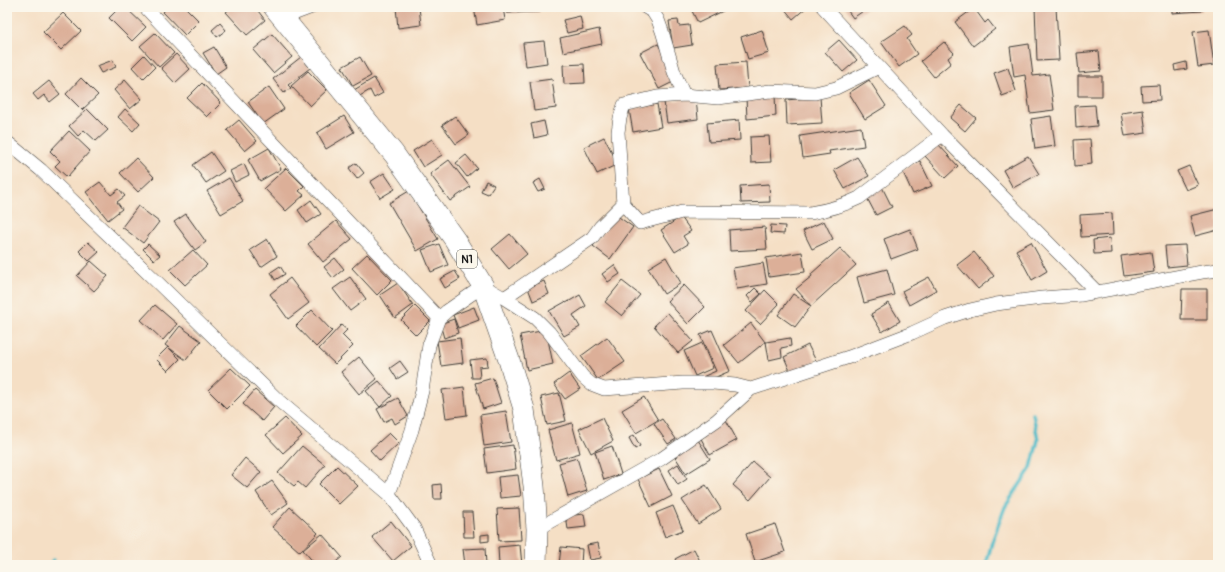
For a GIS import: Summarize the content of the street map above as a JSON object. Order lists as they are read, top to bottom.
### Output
{
  "streets": {
    "main road": ["N1"]
  }
}
